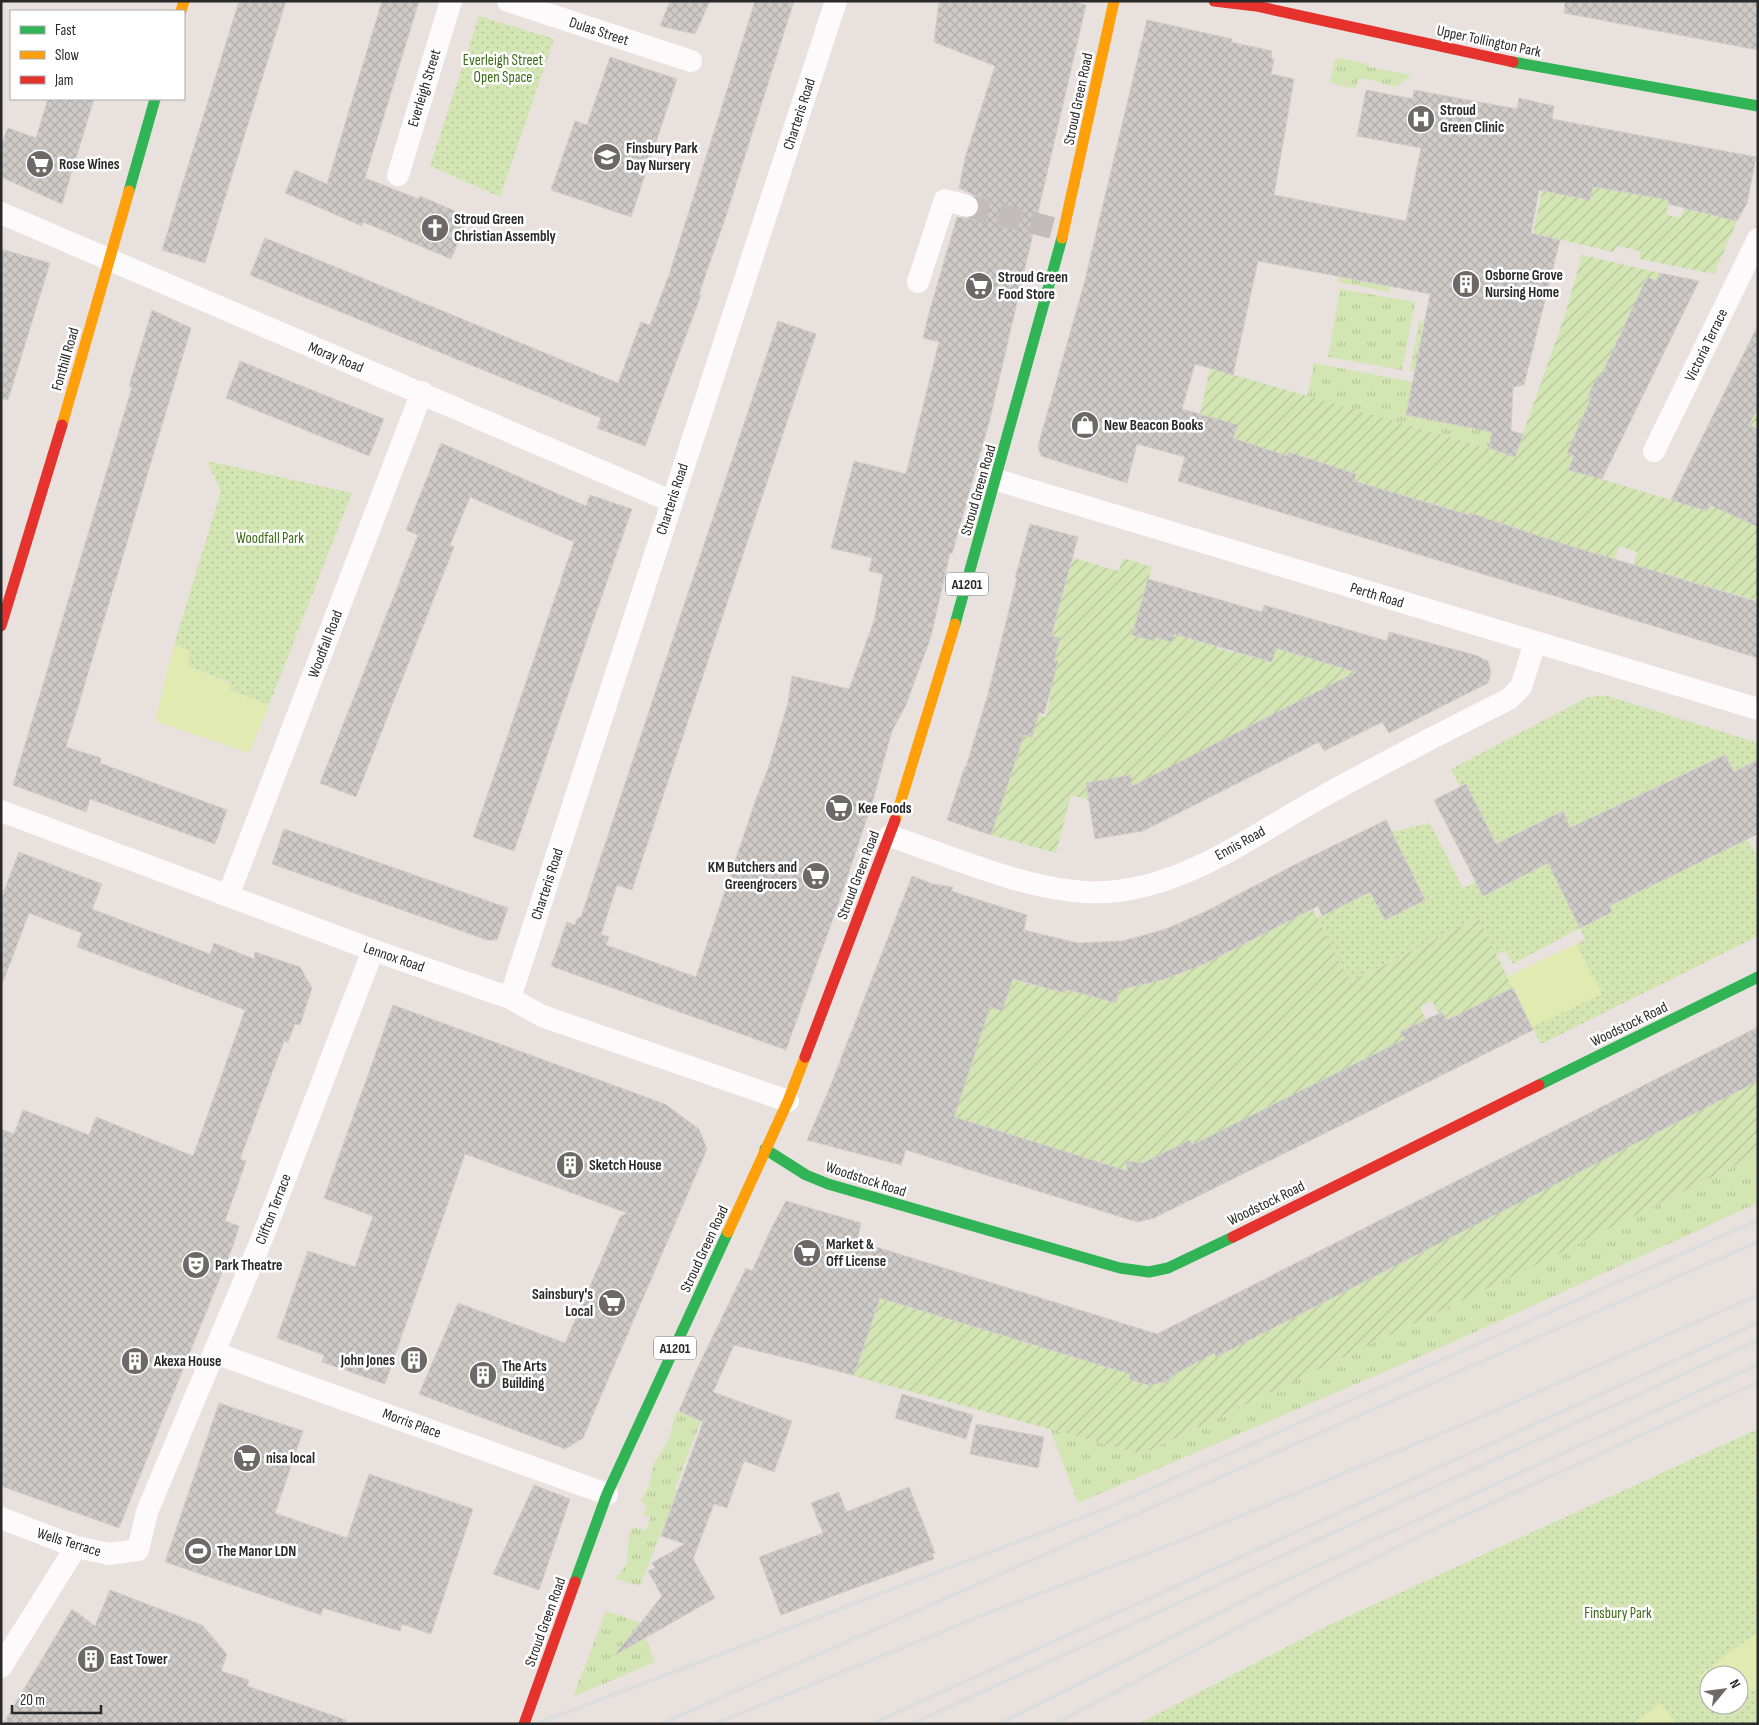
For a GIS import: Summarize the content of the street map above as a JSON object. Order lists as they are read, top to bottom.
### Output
{
  "streets": {
    "main road": [
      "Upper Tollington Park",
      "Stroud Green Road",
      "Fonthill Road",
      "A1201",
      "Woodstock Road"
    ],
    "street": [
      "Dulas Street",
      "Everleigh Street",
      "Charteris Road",
      "Victoria Terrace",
      "Moray Road",
      "Perth Road",
      "Woodfall Road",
      "Ennis Road",
      "Lennox Road",
      "Clifton Terrace",
      "Morris Place",
      "Wells Terrace"
    ]
  },
  "crossings": [
    ["Stroud Green Road", "Perth Road"],
    ["Stroud Green Road", "Ennis Road"],
    ["Stroud Green Road", "Lennox Road"],
    ["Stroud Green Road", "Woodstock Road"],
    ["Stroud Green Road", "Morris Place"],
    ["Charteris Road", "Moray Road"],
    ["Charteris Road", "Lennox Road"],
    ["Moray Road", "Fonthill Road"],
    ["Moray Road", "Woodfall Road"],
    ["Perth Road", "Ennis Road"],
    ["Woodfall Road", "Lennox Road"],
    ["Lennox Road", "Clifton Terrace"],
    ["Clifton Terrace", "Morris Place"],
    ["Clifton Terrace", "Wells Terrace"]
  ],
  "parks": ["Everleigh Street Open Space", "Woodfall Park", "Finsbury Park"],
  "places": {
    "hospital": ["Stroud Green Clinic"],
    "school or university": ["Finsbury Park Day Nursery"],
    "supermarket": [
      "Rose Wines",
      "Stroud Green Food Store",
      "Kee Foods",
      "KM Butchers and Greengrocers",
      "Market & Off License",
      "Sainsbury's Local",
      "nisa local"
    ],
    "church": ["Stroud Green Christian Assembly"],
    "building": [
      "Osborne Grove Nursing Home",
      "Sketch House",
      "John Jones",
      "Akexa House",
      "The Arts Building",
      "East Tower"
    ],
    "shop": ["New Beacon Books"],
    "theatre": ["Park Theatre"],
    "sports": ["The Manor LDN"]
  },
  "legend": ["Fast", "Slow", "Jam"],
  "scale_bar": "20 m",
  "north": "top right"
}
